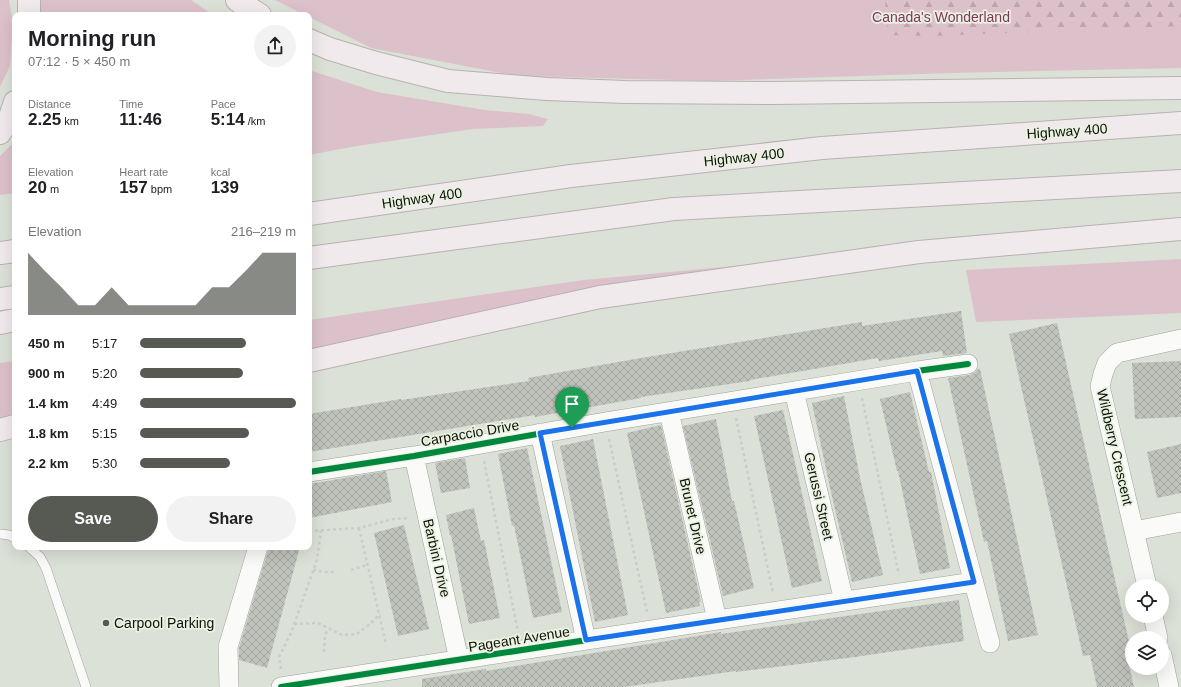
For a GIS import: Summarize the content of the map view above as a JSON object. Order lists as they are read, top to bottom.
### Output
{
  "streets": {
    "highway": ["Highway 400"],
    "street": [
      "Carpaccio Drive",
      "Wildberry Crescent",
      "Gerussi Street",
      "Brunet Drive",
      "Barbini Drive",
      "Pageant Avenue"
    ]
  },
  "crossings": [
    ["Carpaccio Drive", "Gerussi Street"],
    ["Carpaccio Drive", "Brunet Drive"],
    ["Carpaccio Drive", "Barbini Drive"],
    ["Gerussi Street", "Pageant Avenue"],
    ["Brunet Drive", "Pageant Avenue"],
    ["Barbini Drive", "Pageant Avenue"]
  ],
  "parks": ["Canada's Wonderland"],
  "places": ["Carpool Parking"],
  "page": {
    "heading": ["Morning run", "07:12 · 5 × 450 m"],
    "stats": [
      ["Distance", "2.25 km"],
      ["Time", "11:46"],
      ["Pace", "5:14 /km"],
      ["Elevation", "20 m"],
      ["Heart rate", "157 bpm"],
      ["kcal", "139"]
    ],
    "chart": ["Elevation", "216–219 m"],
    "list": [
      {
        "name": "450 m",
        "note": "5:17"
      },
      {
        "name": "900 m",
        "note": "5:20"
      },
      {
        "name": "1.4 km",
        "note": "4:49"
      },
      {
        "name": "1.8 km",
        "note": "5:15"
      },
      {
        "name": "2.2 km",
        "note": "5:30"
      }
    ],
    "buttons": ["Save", "Share"]
  }
}
